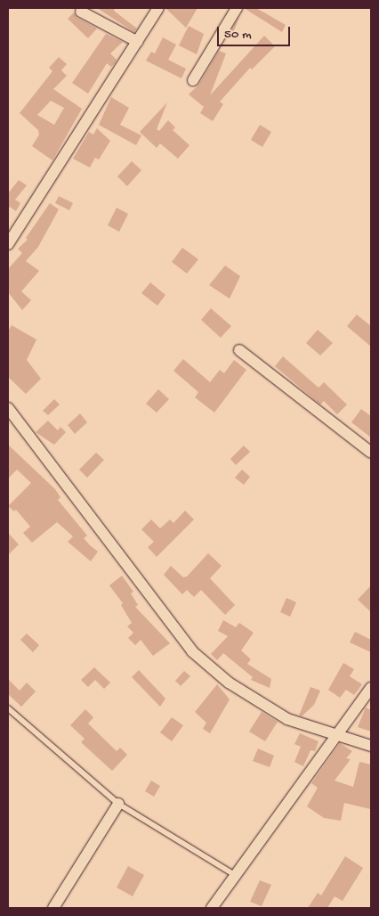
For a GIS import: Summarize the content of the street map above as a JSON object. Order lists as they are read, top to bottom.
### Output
{
  "scale_bar": "50 m"
}
